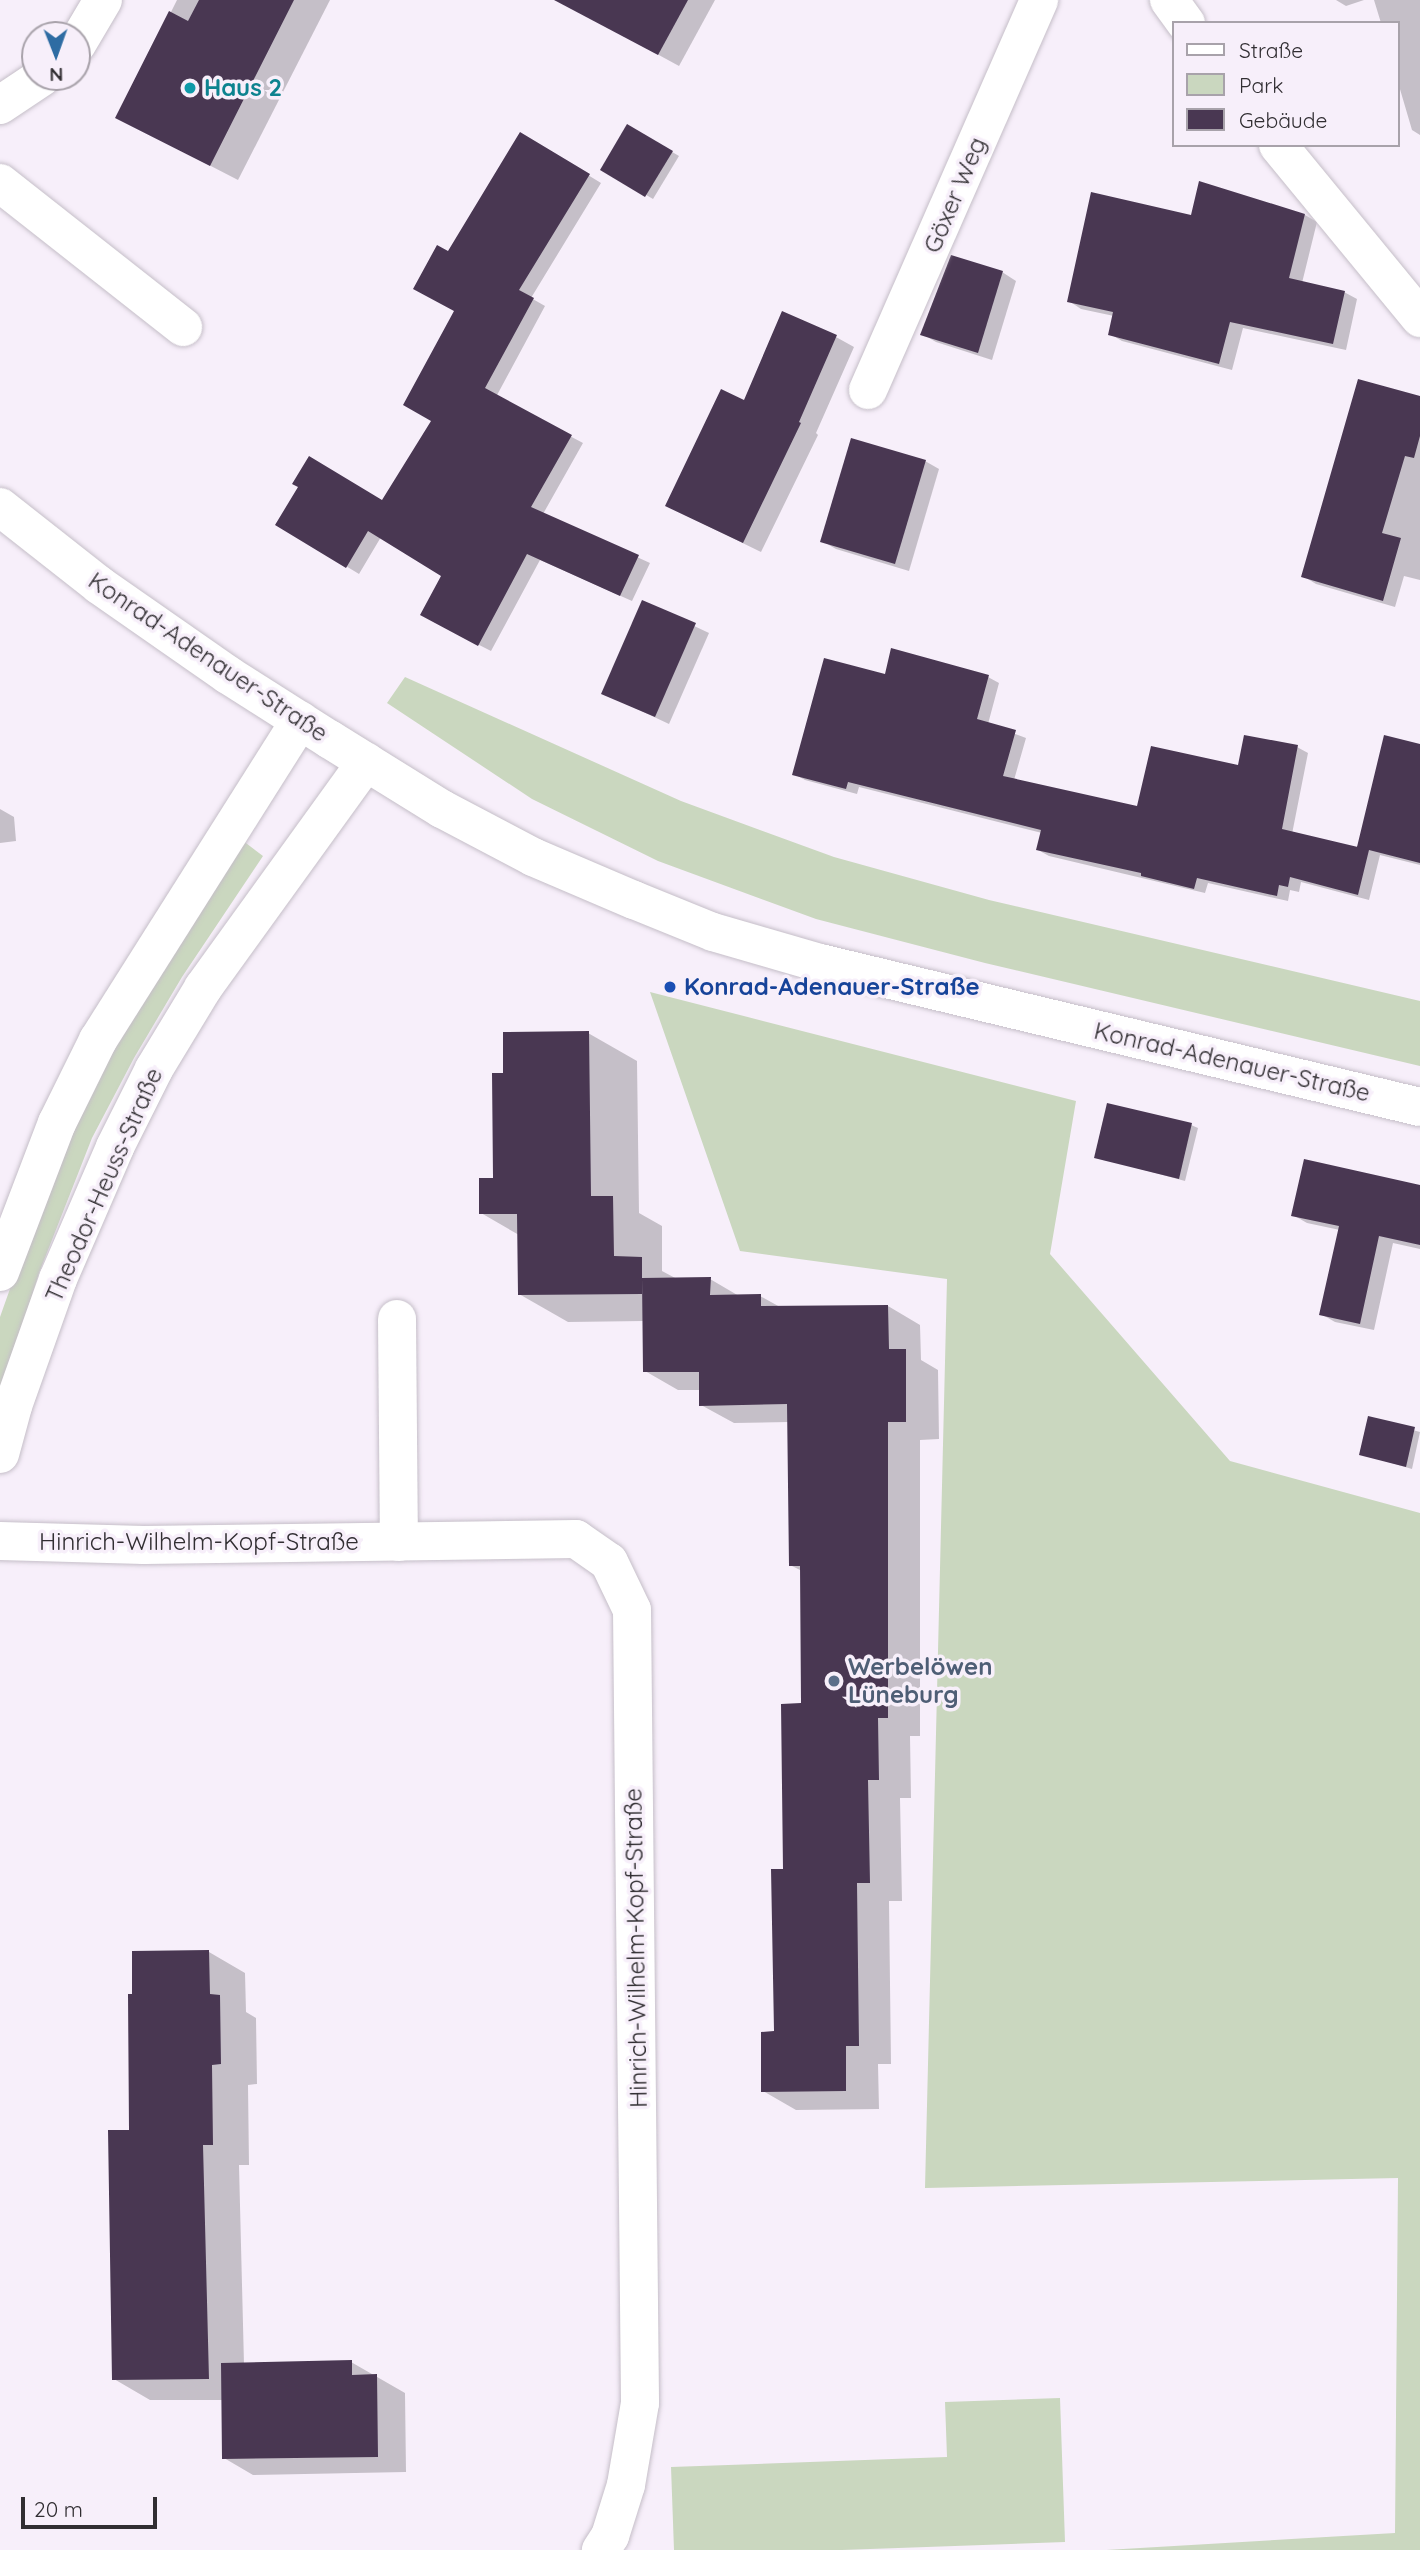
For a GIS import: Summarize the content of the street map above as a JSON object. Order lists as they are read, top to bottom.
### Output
{
  "streets": {
    "main road": [
      "Göxer Weg",
      "Konrad-Adenauer-Straße",
      "Theodor-Heuss-Straße",
      "Hinrich-Wilhelm-Kopf-Straße"
    ]
  },
  "crossings": [
    ["Konrad-Adenauer-Straße", "Theodor-Heuss-Straße"]
  ],
  "places": ["Haus 2", "Konrad-Adenauer-Straße", "Werbelöwen Lüneburg"],
  "legend": ["Straße", "Park", "Gebäude"],
  "scale_bar": "20 m",
  "north": "bottom"
}
